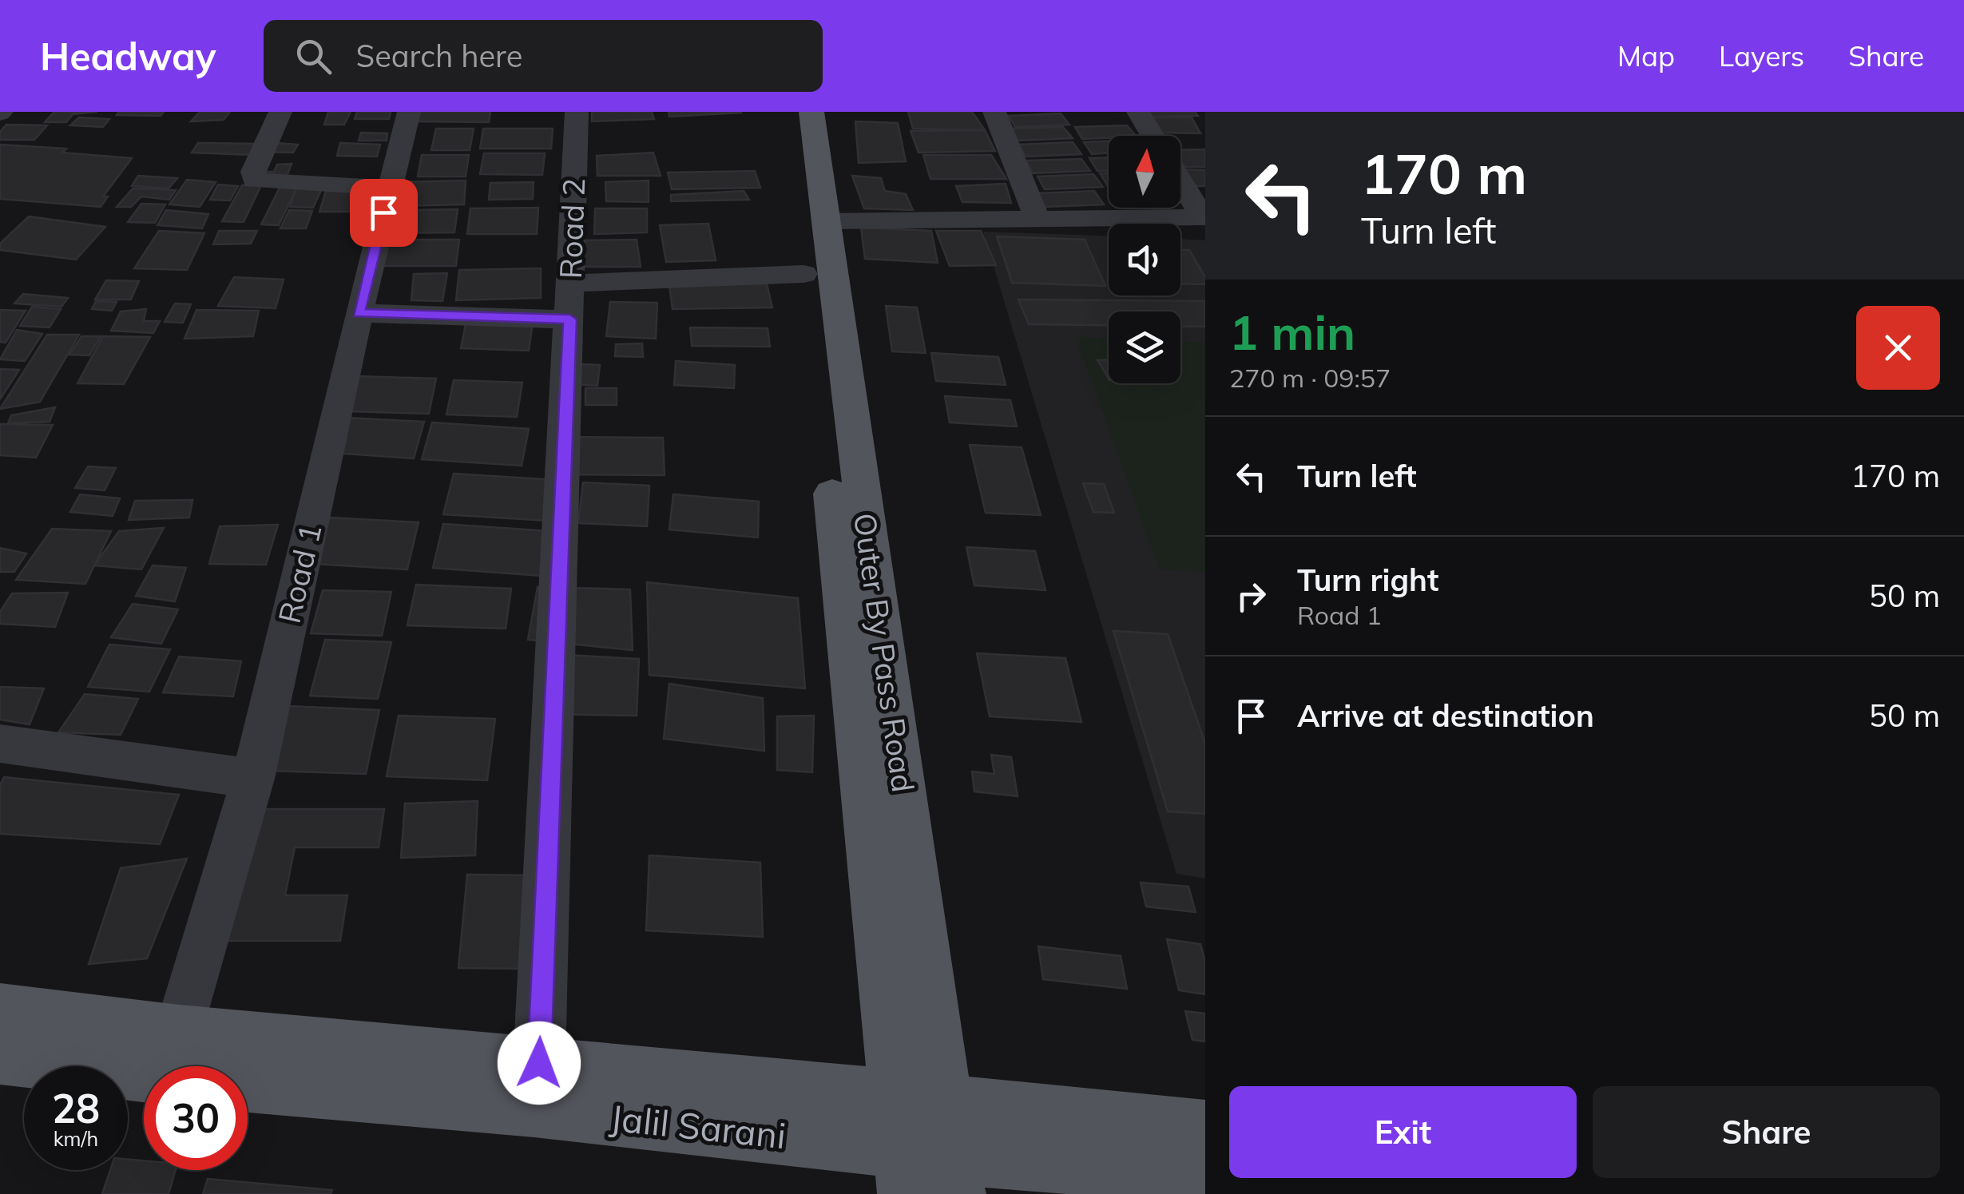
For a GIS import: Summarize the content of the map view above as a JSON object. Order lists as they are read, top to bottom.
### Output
{
  "streets": {
    "main road": ["Outer By Pass Road", "Jalil Sarani"],
    "street": ["Road 2", "Road 1"]
  },
  "crossings": [
    ["Road 2", "Jalil Sarani"],
    ["Road 1", "Jalil Sarani"],
    ["Outer By Pass Road", "Jalil Sarani"]
  ],
  "north": "top",
  "page": {
    "header": "Headway",
    "search": "Search here",
    "nav": ["Map", "Layers", "Share"],
    "turn": ["170 m", "Turn left"],
    "heading": ["1 min", "270 m · 09:57"],
    "list": [
      {
        "name": "Turn left",
        "value": "170 m"
      },
      {
        "name": "Turn right",
        "note": "Road 1",
        "value": "50 m"
      },
      {
        "name": "Arrive at destination",
        "value": "50 m"
      }
    ],
    "speed": "28 km/h",
    "limit": "30",
    "buttons": ["Exit", "Share"]
  }
}
